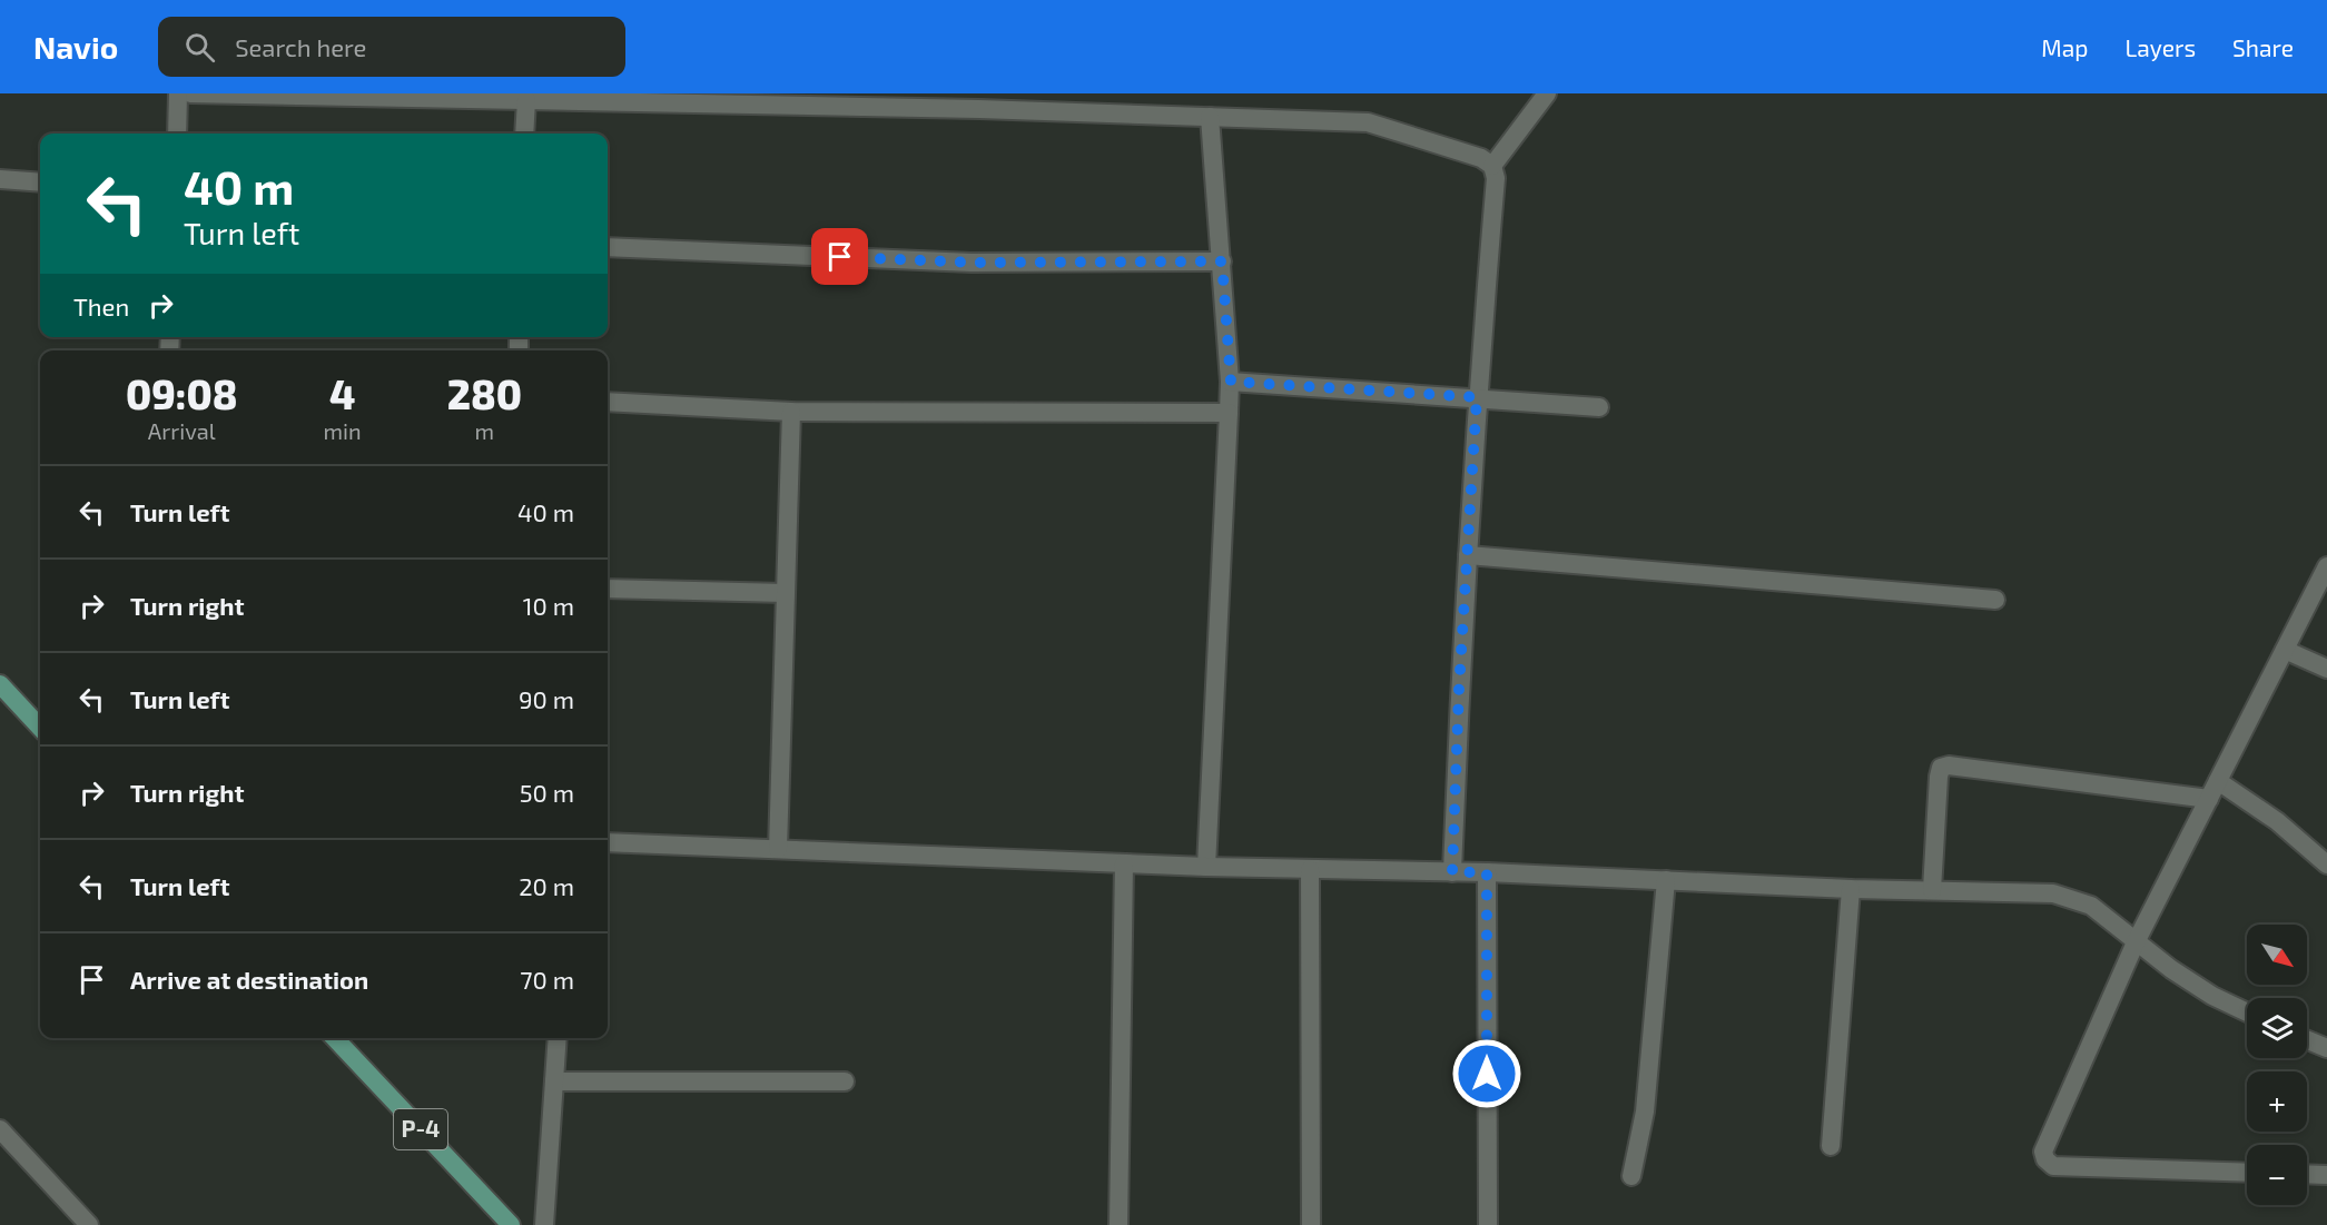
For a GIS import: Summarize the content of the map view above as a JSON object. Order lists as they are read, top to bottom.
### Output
{
  "streets": {
    "main road": ["P-4"]
  },
  "north": "bottom right",
  "page": {
    "header": "Navio",
    "search": "Search here",
    "nav": ["Map", "Layers", "Share"],
    "turn": ["40 m", "Turn left"],
    "then": "Then",
    "eta": [
      "09:08",
      "Arrival",
      "4",
      "min",
      "280",
      "m"
    ],
    "list": [
      {
        "name": "Turn left",
        "value": "40 m"
      },
      {
        "name": "Turn right",
        "value": "10 m"
      },
      {
        "name": "Turn left",
        "value": "90 m"
      },
      {
        "name": "Turn right",
        "value": "50 m"
      },
      {
        "name": "Turn left",
        "value": "20 m"
      },
      {
        "name": "Arrive at destination",
        "value": "70 m"
      }
    ],
    "map_buttons": ["+", "−"]
  }
}
